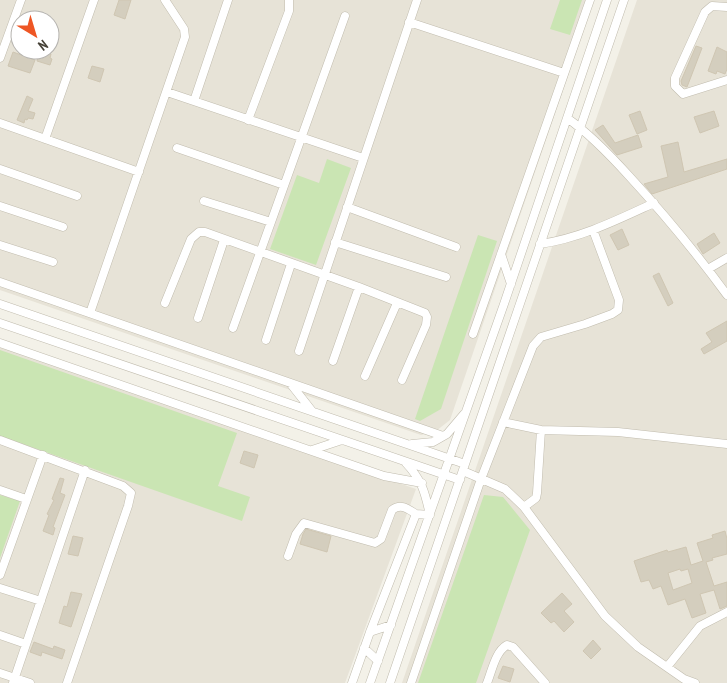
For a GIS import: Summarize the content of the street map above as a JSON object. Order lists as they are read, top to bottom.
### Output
{
  "north": "bottom right"
}
